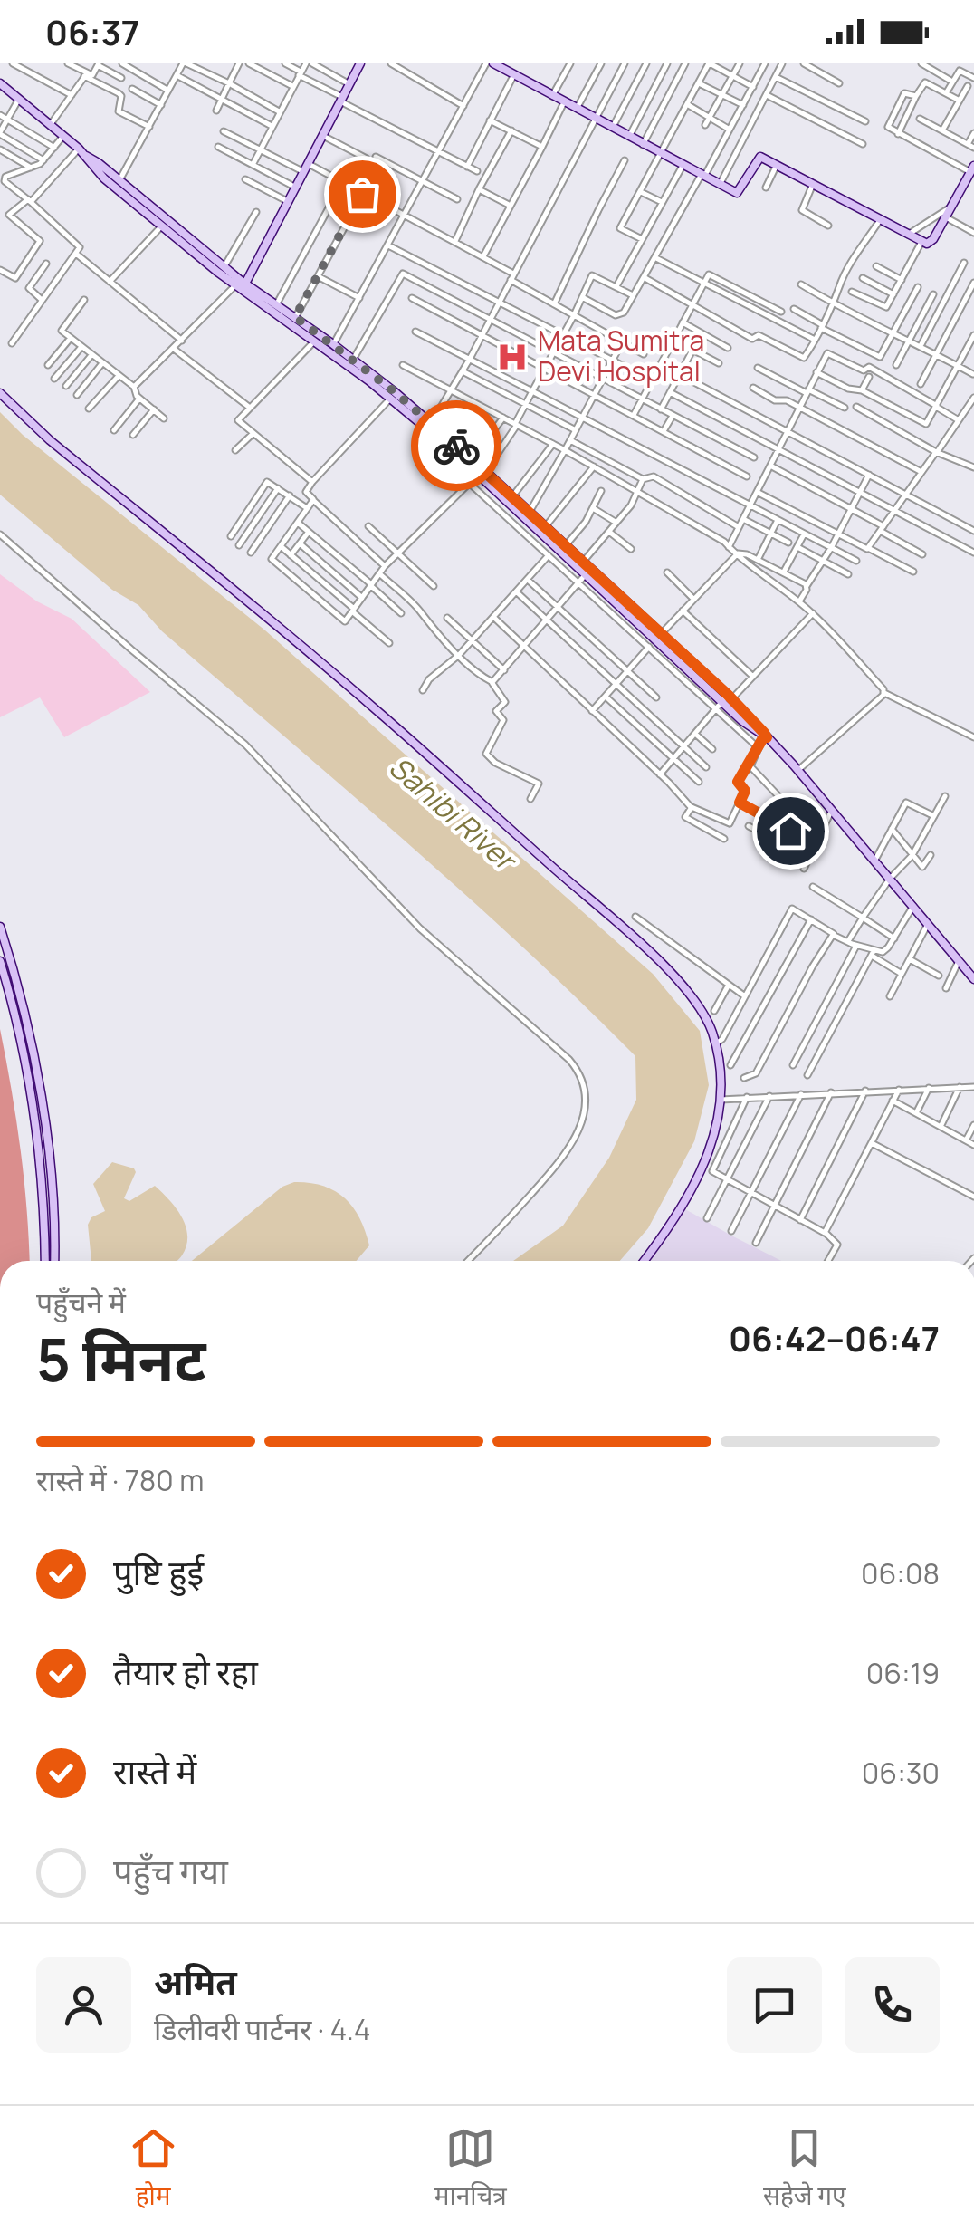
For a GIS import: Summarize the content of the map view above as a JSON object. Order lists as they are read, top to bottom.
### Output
{
  "water": ["Sahibi River"],
  "places": {
    "hospital": ["Mata Sumitra Devi Hospital"]
  },
  "page": {
    "status": "06:37",
    "heading": ["5 मिनट", "पहुँचने में", "06:42–06:47"],
    "panel": ["अमित", "डिलीवरी पार्टनर · 4.4"],
    "bar": "रास्ते में · 780 m",
    "list": [
      ["पुष्टि हुई", "06:08"],
      ["तैयार हो रहा", "06:19"],
      ["रास्ते में", "06:30"],
      "पहुँच गया"
    ],
    "tabs": ["होम", "मानचित्र", "सहेजे गए"]
  }
}
